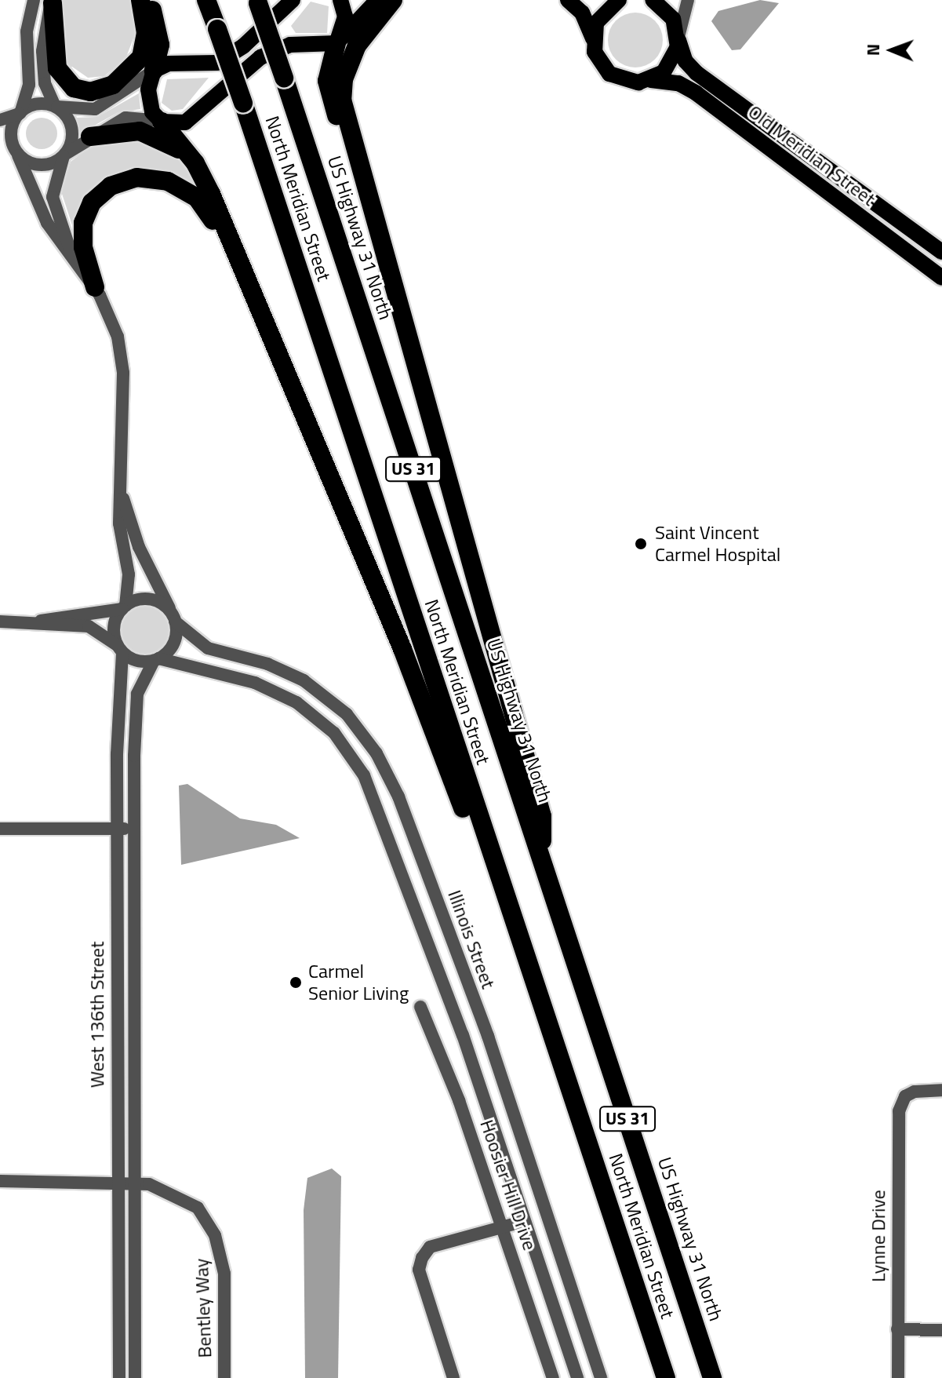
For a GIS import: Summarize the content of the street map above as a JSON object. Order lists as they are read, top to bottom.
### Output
{
  "streets": {
    "highway": ["North Meridian Street", "US Highway 31 North", "US 31"],
    "main road": ["Old Meridian Street"],
    "street": [
      "Illinois Street",
      "West 136th Street",
      "Hoosier Hill Drive",
      "Lynne Drive",
      "Bentley Way"
    ]
  },
  "crossings": [
    ["Illinois Street", "West 136th Street"],
    ["West 136th Street", "Bentley Way"]
  ],
  "places": ["Saint Vincent Carmel Hospital", "Carmel Senior Living"],
  "north": "left"
}
